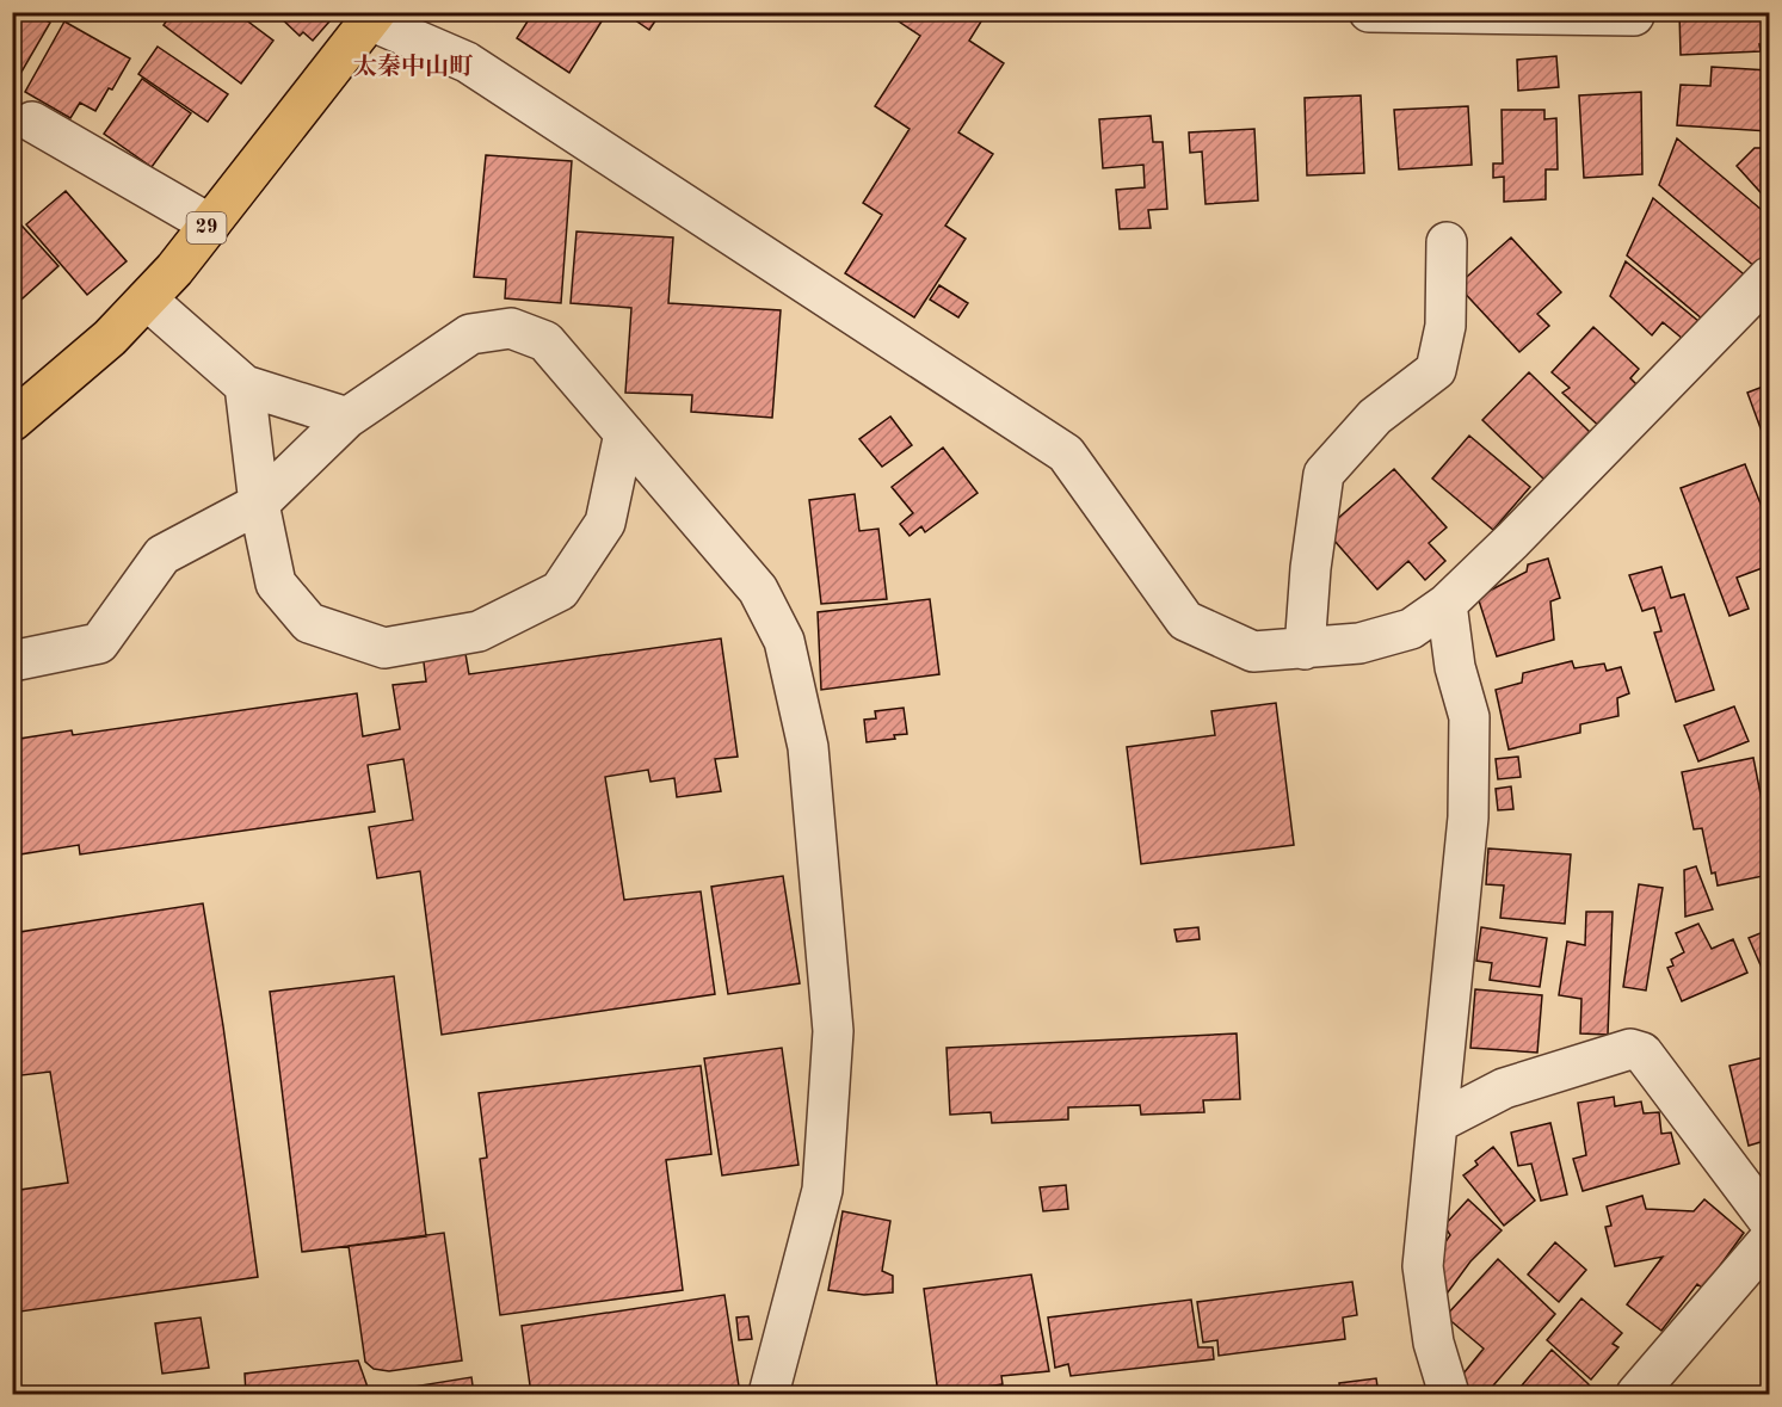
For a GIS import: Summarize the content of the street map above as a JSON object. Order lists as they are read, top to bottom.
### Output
{
  "streets": {
    "main road": ["29"]
  },
  "districts": ["太秦中山町"]
}
